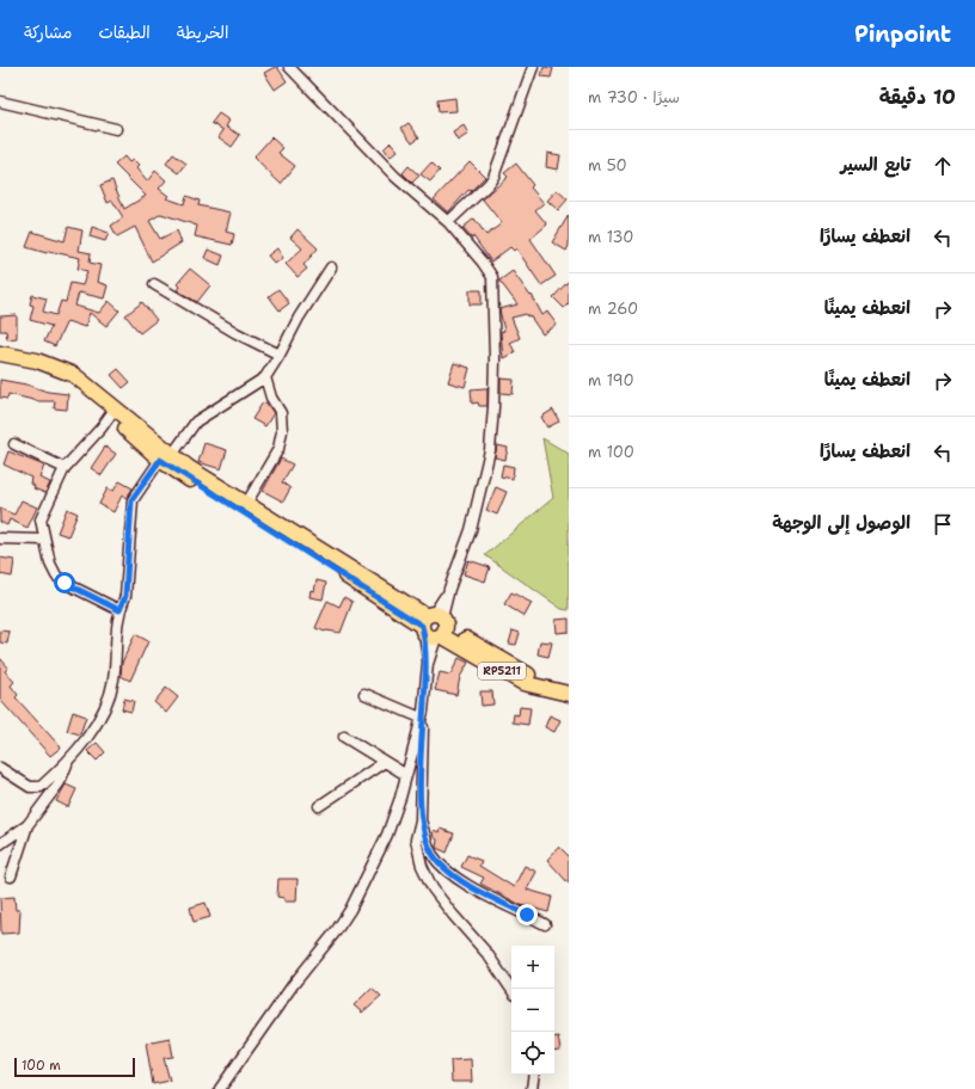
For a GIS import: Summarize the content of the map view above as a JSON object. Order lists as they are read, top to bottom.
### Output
{
  "streets": {
    "main road": ["RP5211"]
  },
  "scale_bar": "100 m",
  "page": {
    "header": "Pinpoint",
    "nav": ["الخريطة", "الطبقات", "مشاركة"],
    "heading": ["10 دقيقة", "سيرًا · 730 m"],
    "list": [
      ["تابع السير", "50 m"],
      ["انعطف يسارًا", "130 m"],
      ["انعطف يمينًا", "260 m"],
      ["انعطف يمينًا", "190 m"],
      ["انعطف يسارًا", "100 m"],
      "الوصول إلى الوجهة"
    ],
    "map_buttons": ["+", "−"],
    "scale": "100 m"
  }
}
